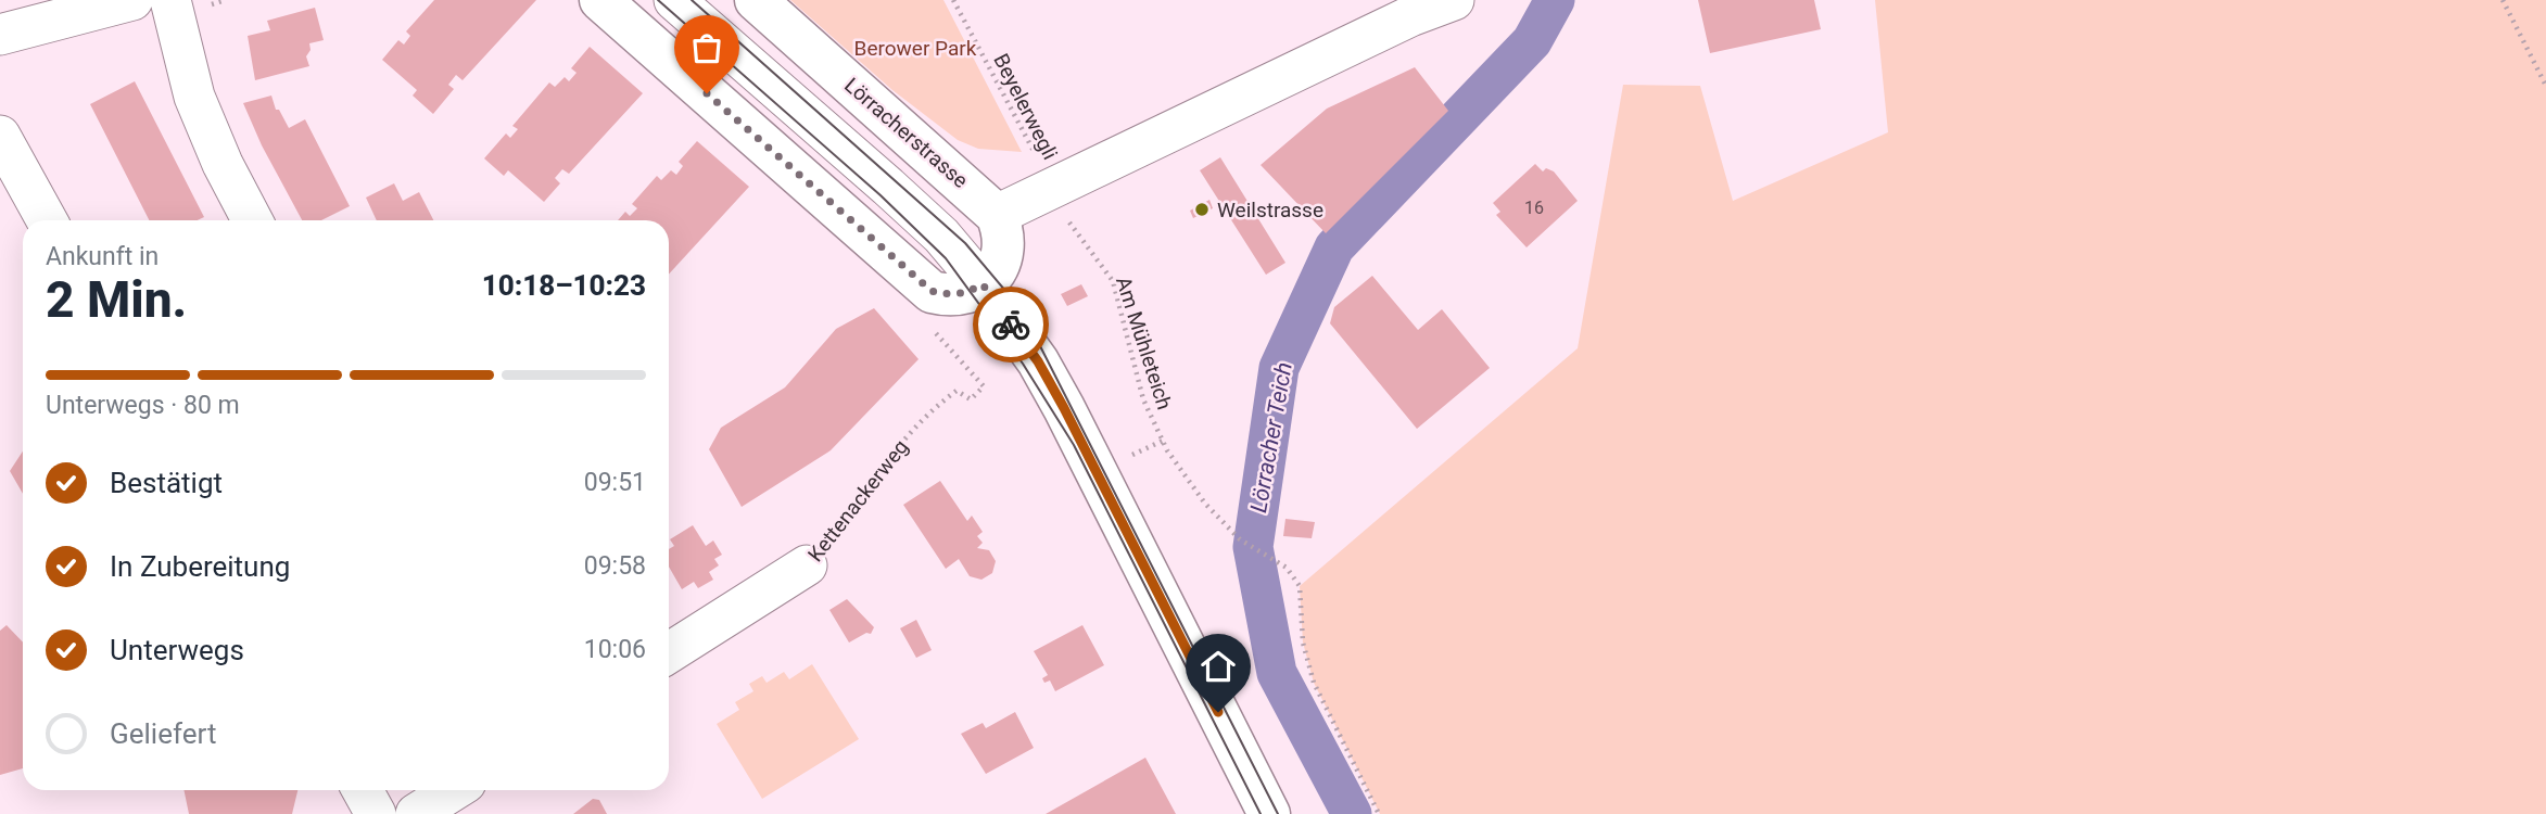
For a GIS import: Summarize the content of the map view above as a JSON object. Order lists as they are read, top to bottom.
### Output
{
  "streets": {
    "main road": ["Lörracherstrasse"],
    "street": ["Kettenackerweg"],
    "path": ["Beyelerwegli", "Am Mühleteich"]
  },
  "crossings": [
    ["Beyelerwegli", "Am Mühleteich"]
  ],
  "water": ["Lörracher Teich"],
  "parks": ["Berower Park"],
  "places": ["Weilstrasse"],
  "house_numbers": ["16"],
  "page": {
    "heading": ["2 Min.", "Ankunft in", "10:18–10:23"],
    "bar": "Unterwegs · 80 m",
    "list": [
      ["Bestätigt", "09:51"],
      ["In Zubereitung", "09:58"],
      ["Unterwegs", "10:06"],
      "Geliefert"
    ]
  }
}
